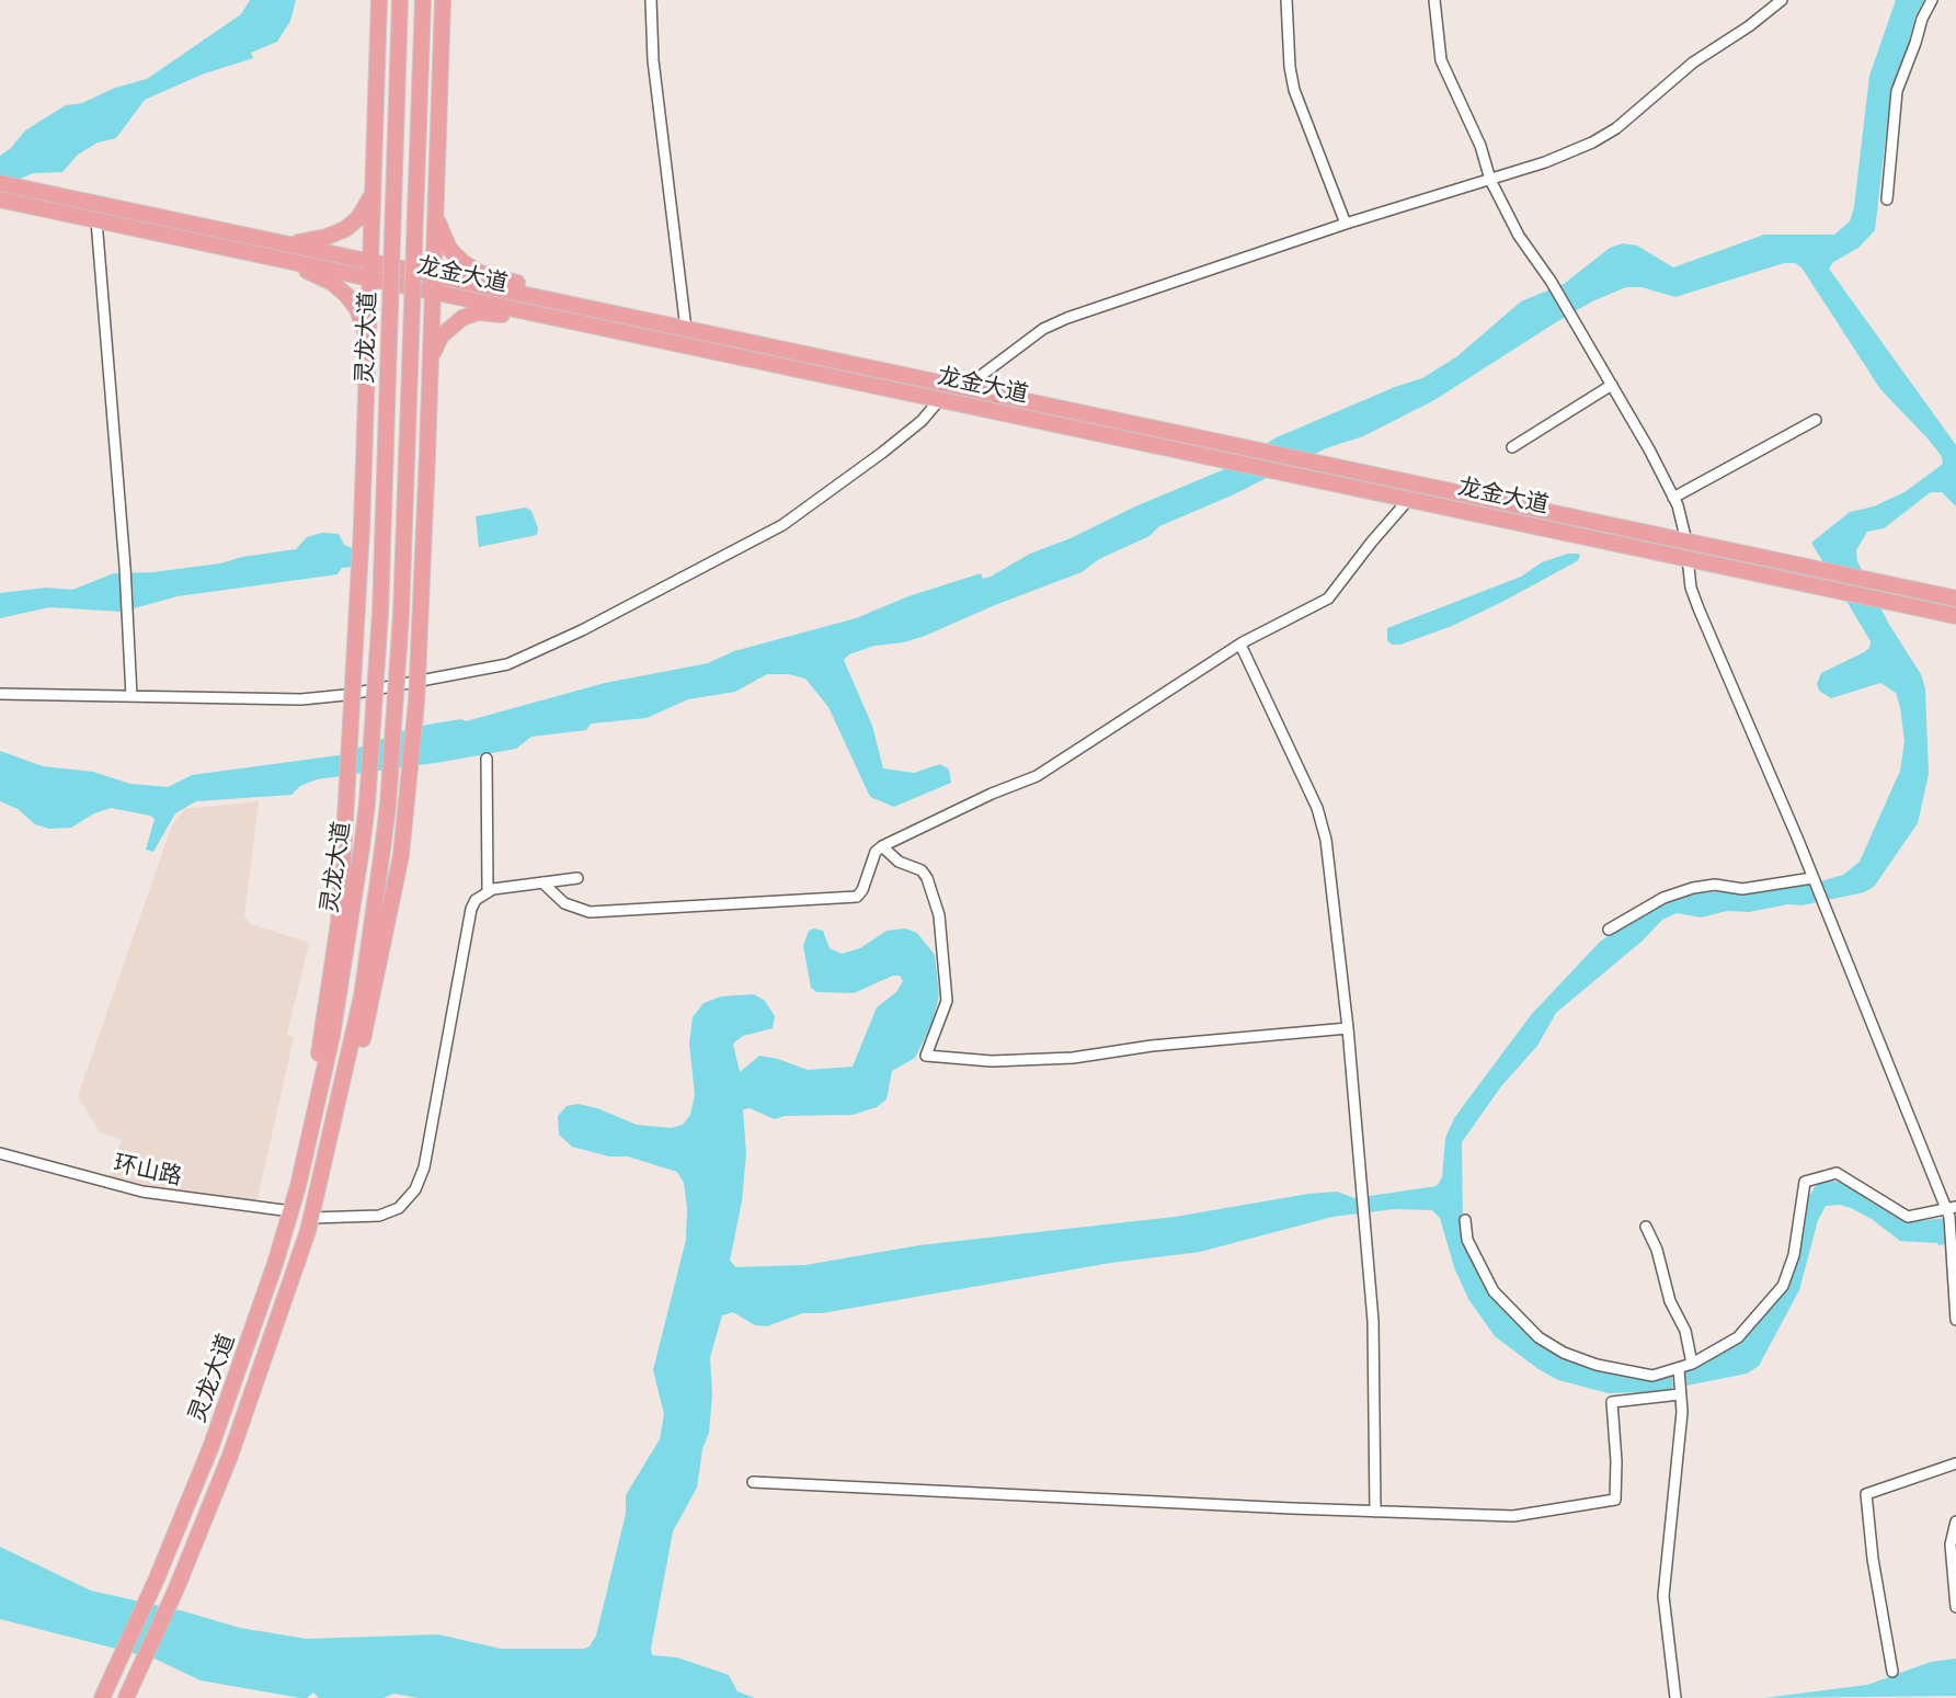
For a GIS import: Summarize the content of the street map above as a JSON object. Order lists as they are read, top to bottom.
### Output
{
  "streets": {
    "main road": ["龙金大道", "灵龙大道"],
    "street": ["环山路"]
  },
  "crossings": [
    ["灵龙大道", "环山路"]
  ]
}
